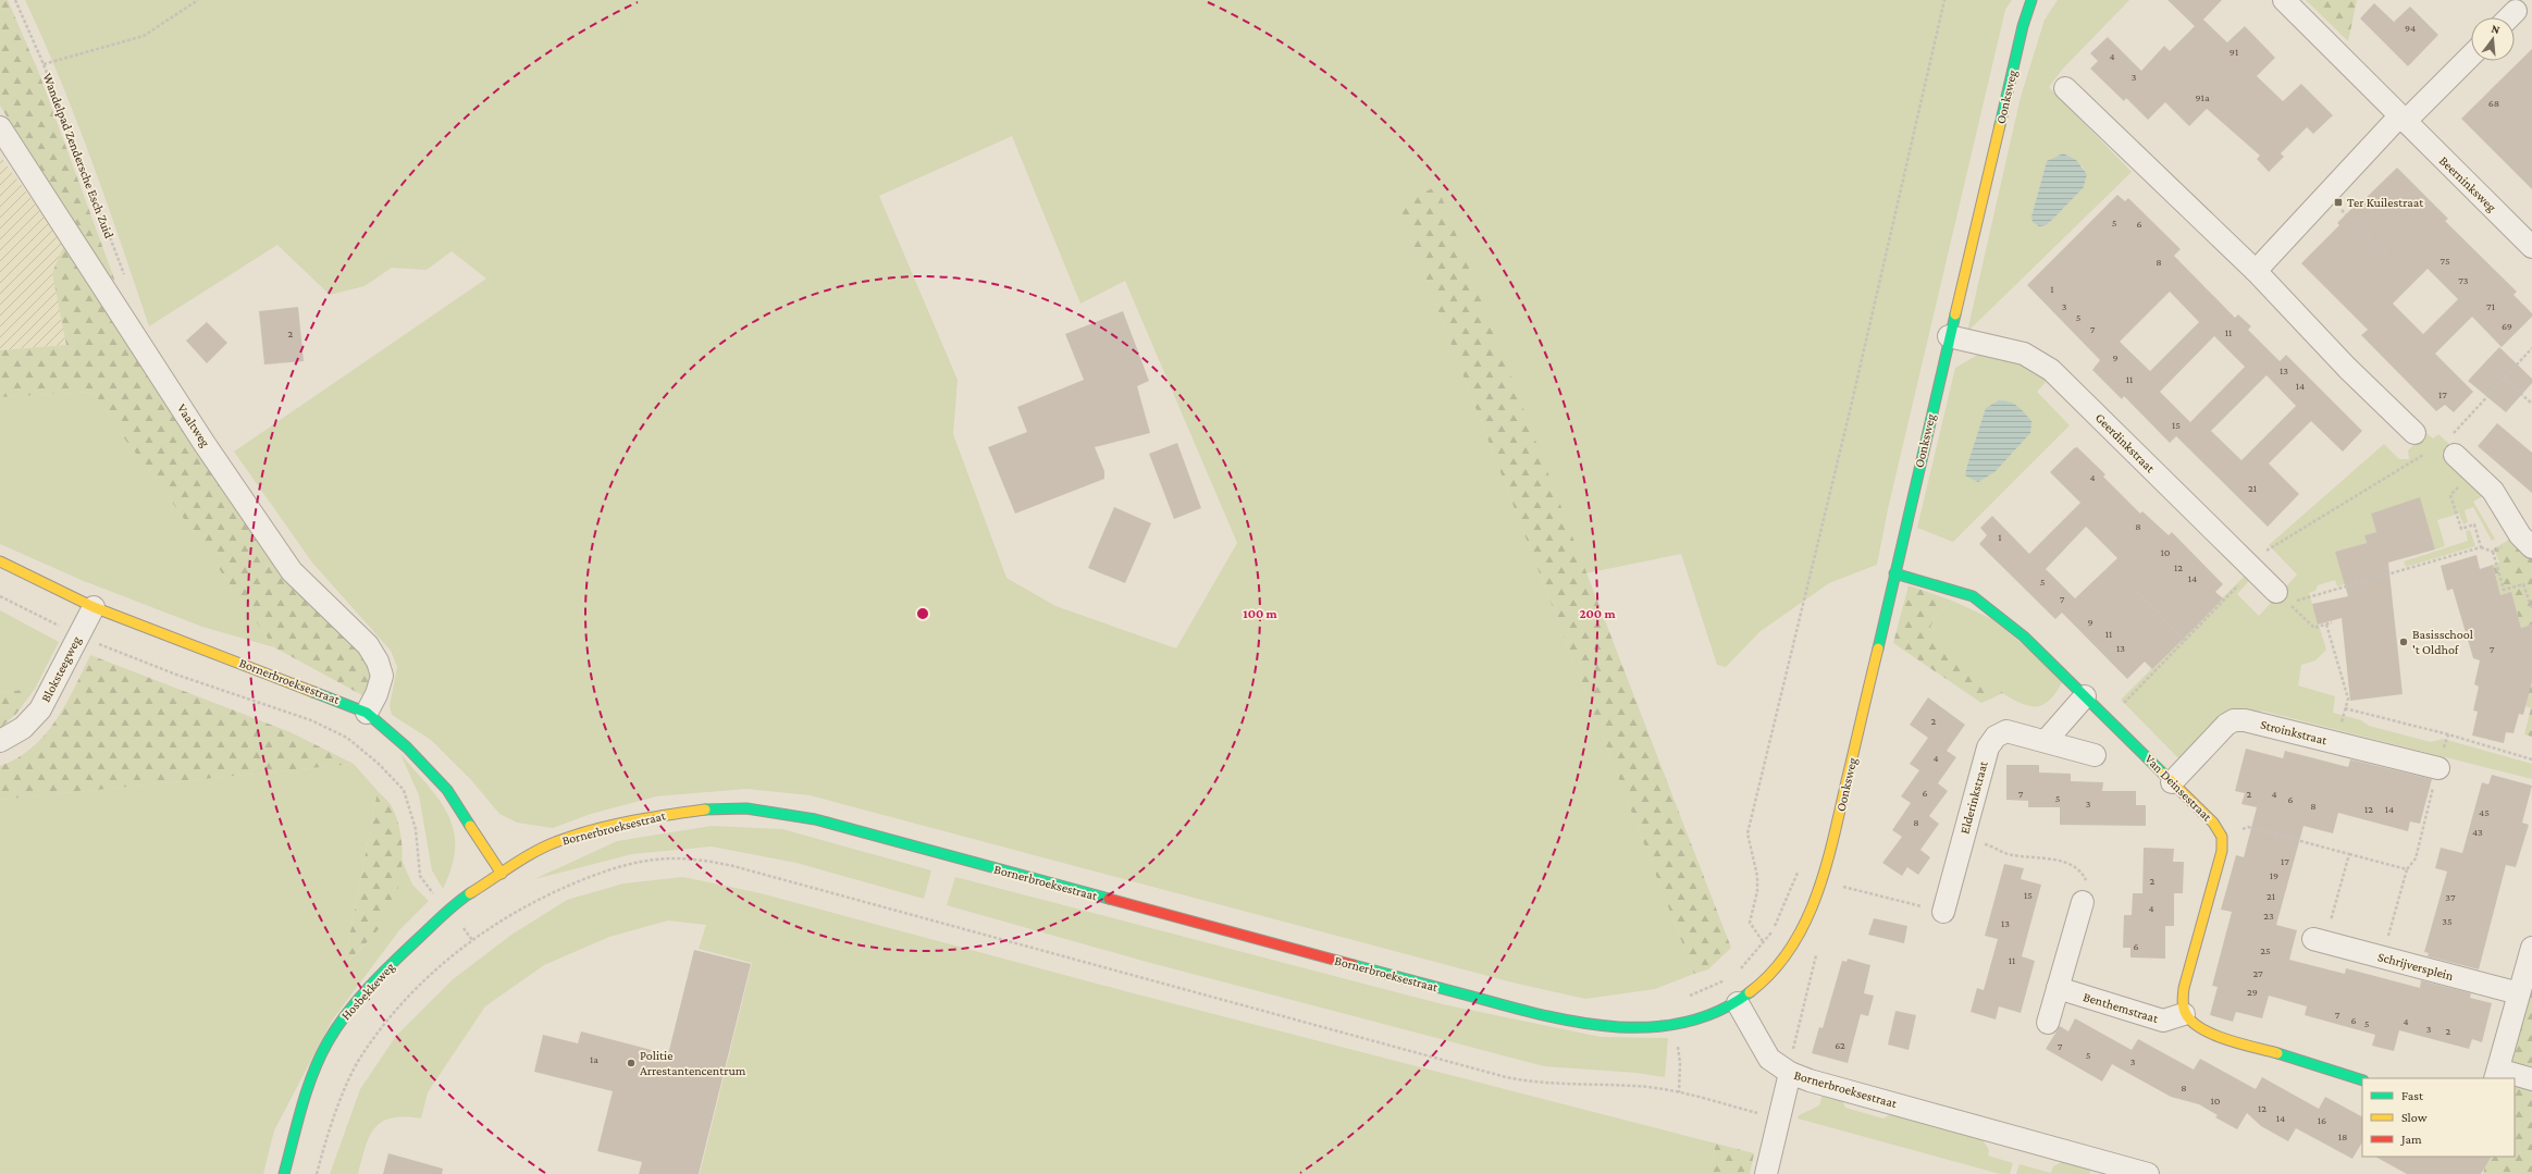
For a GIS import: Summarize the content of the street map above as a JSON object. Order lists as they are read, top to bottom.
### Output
{
  "streets": {
    "main road": [
      "Oonksweg",
      "Bornerbroeksestraat",
      "Van Deinsestraat",
      "Hosbekkeweg"
    ],
    "street": [
      "Beerninksweg",
      "Vaaltweg",
      "Geerdinkstraat",
      "Bloksteegweg",
      "Stroinkstraat",
      "Elderinkstraat",
      "Schrijversplein",
      "Benthemstraat"
    ],
    "path": ["Wandelpad Zendersche Esch Zuid"]
  },
  "crossings": [
    ["Oonksweg", "Geerdinkstraat"],
    ["Oonksweg", "Bornerbroeksestraat"],
    ["Oonksweg", "Van Deinsestraat"],
    ["Wandelpad Zendersche Esch Zuid", "Vaaltweg"],
    ["Vaaltweg", "Bornerbroeksestraat"],
    ["Bloksteegweg", "Bornerbroeksestraat"],
    ["Bornerbroeksestraat", "Hosbekkeweg"],
    ["Stroinkstraat", "Van Deinsestraat"]
  ],
  "places": {
    "transit": ["Ter Kuilestraat"],
    "other": ["Basisschool 't Oldhof", "Politie Arrestantencentrum"]
  },
  "house_numbers": [
    "94",
    "91",
    "4",
    "3",
    "91a",
    "68",
    "5",
    "6",
    "75",
    "8",
    "73",
    "1",
    "3",
    "71",
    "5",
    "69",
    "7",
    "11",
    "2",
    "9",
    "13",
    "11",
    "14",
    "17",
    "15",
    "4",
    "21",
    "8",
    "1",
    "10",
    "12",
    "14",
    "5",
    "7",
    "9",
    "11",
    "13",
    "7",
    "2",
    "4",
    "6",
    "7",
    "2",
    "4",
    "5",
    "6",
    "3",
    "8",
    "12",
    "14",
    "45",
    "8",
    "43",
    "17",
    "19",
    "2",
    "15",
    "21",
    "37",
    "4",
    "23",
    "35",
    "13",
    "6",
    "25",
    "11",
    "27",
    "29",
    "7",
    "6",
    "4",
    "5",
    "3",
    "2",
    "62",
    "7",
    "5",
    "1a",
    "3",
    "8",
    "10",
    "12",
    "14",
    "16",
    "18"
  ],
  "legend": ["Fast", "Slow", "Jam"],
  "north": "top",
  "rings": ["100 m", "200 m"]
}
